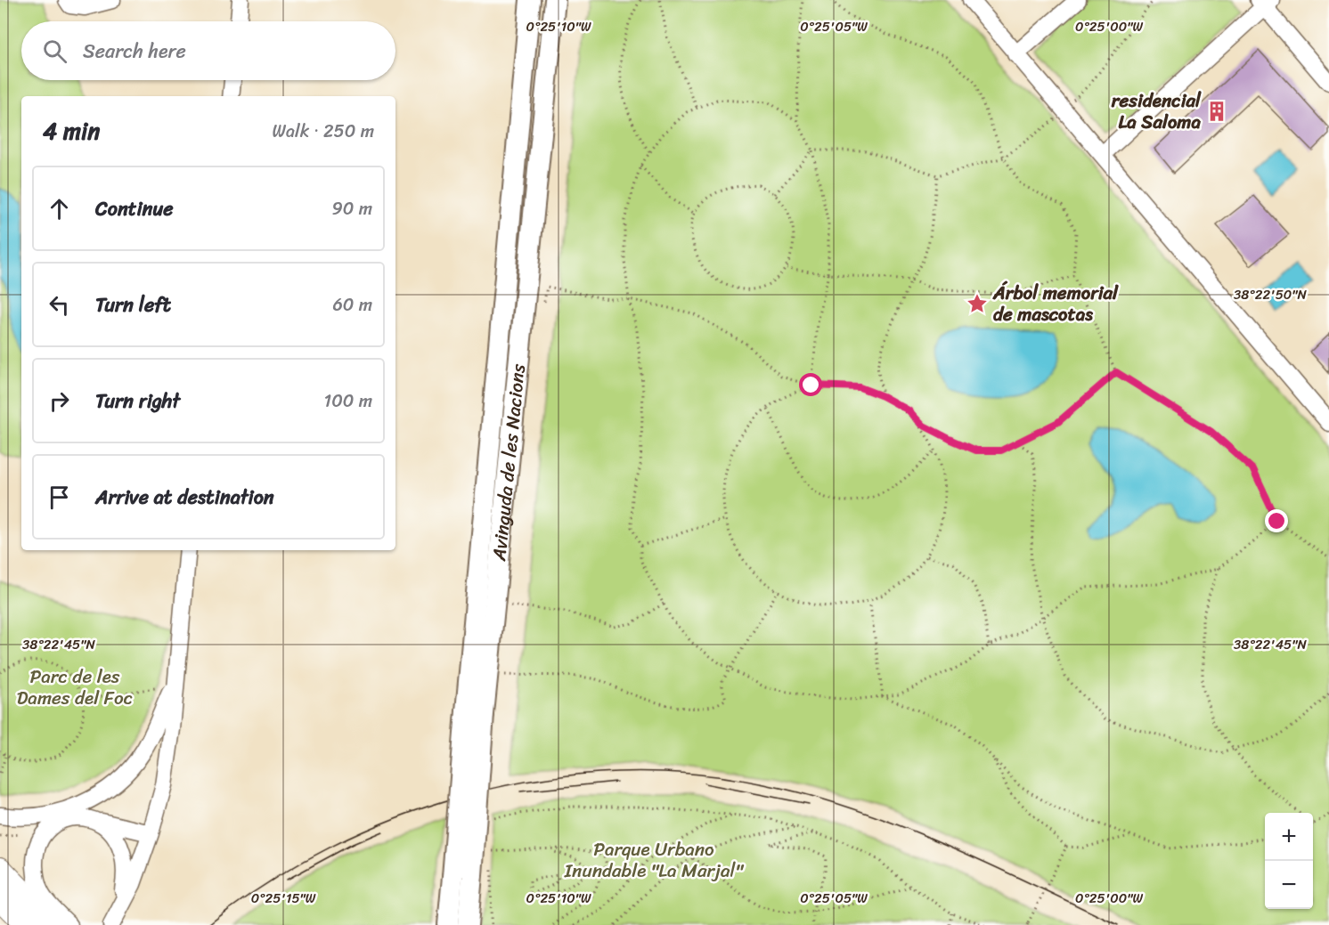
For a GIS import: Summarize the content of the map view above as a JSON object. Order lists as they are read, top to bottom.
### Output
{
  "streets": {
    "street": ["Avinguda de les Nacions"]
  },
  "parks": ["Parc de les Dames del Foc", "Parque Urbano Inundable \"La Marjal\""],
  "places": {
    "building": ["residencial La Saloma"],
    "place": ["Árbol memorial de mascotas"]
  },
  "page": {
    "search": "Search here",
    "heading": ["4 min", "Walk · 250 m"],
    "list": [
      ["Continue", "90 m"],
      ["Turn left", "60 m"],
      ["Turn right", "100 m"],
      "Arrive at destination"
    ],
    "map_buttons": ["+", "−"]
  },
  "coordinates": [
    "0°25'10\"W",
    "0°25'05\"W",
    "0°25'00\"W",
    "38°22'50\"N",
    "38°22'45\"N",
    "0°25'15\"W"
  ]
}
